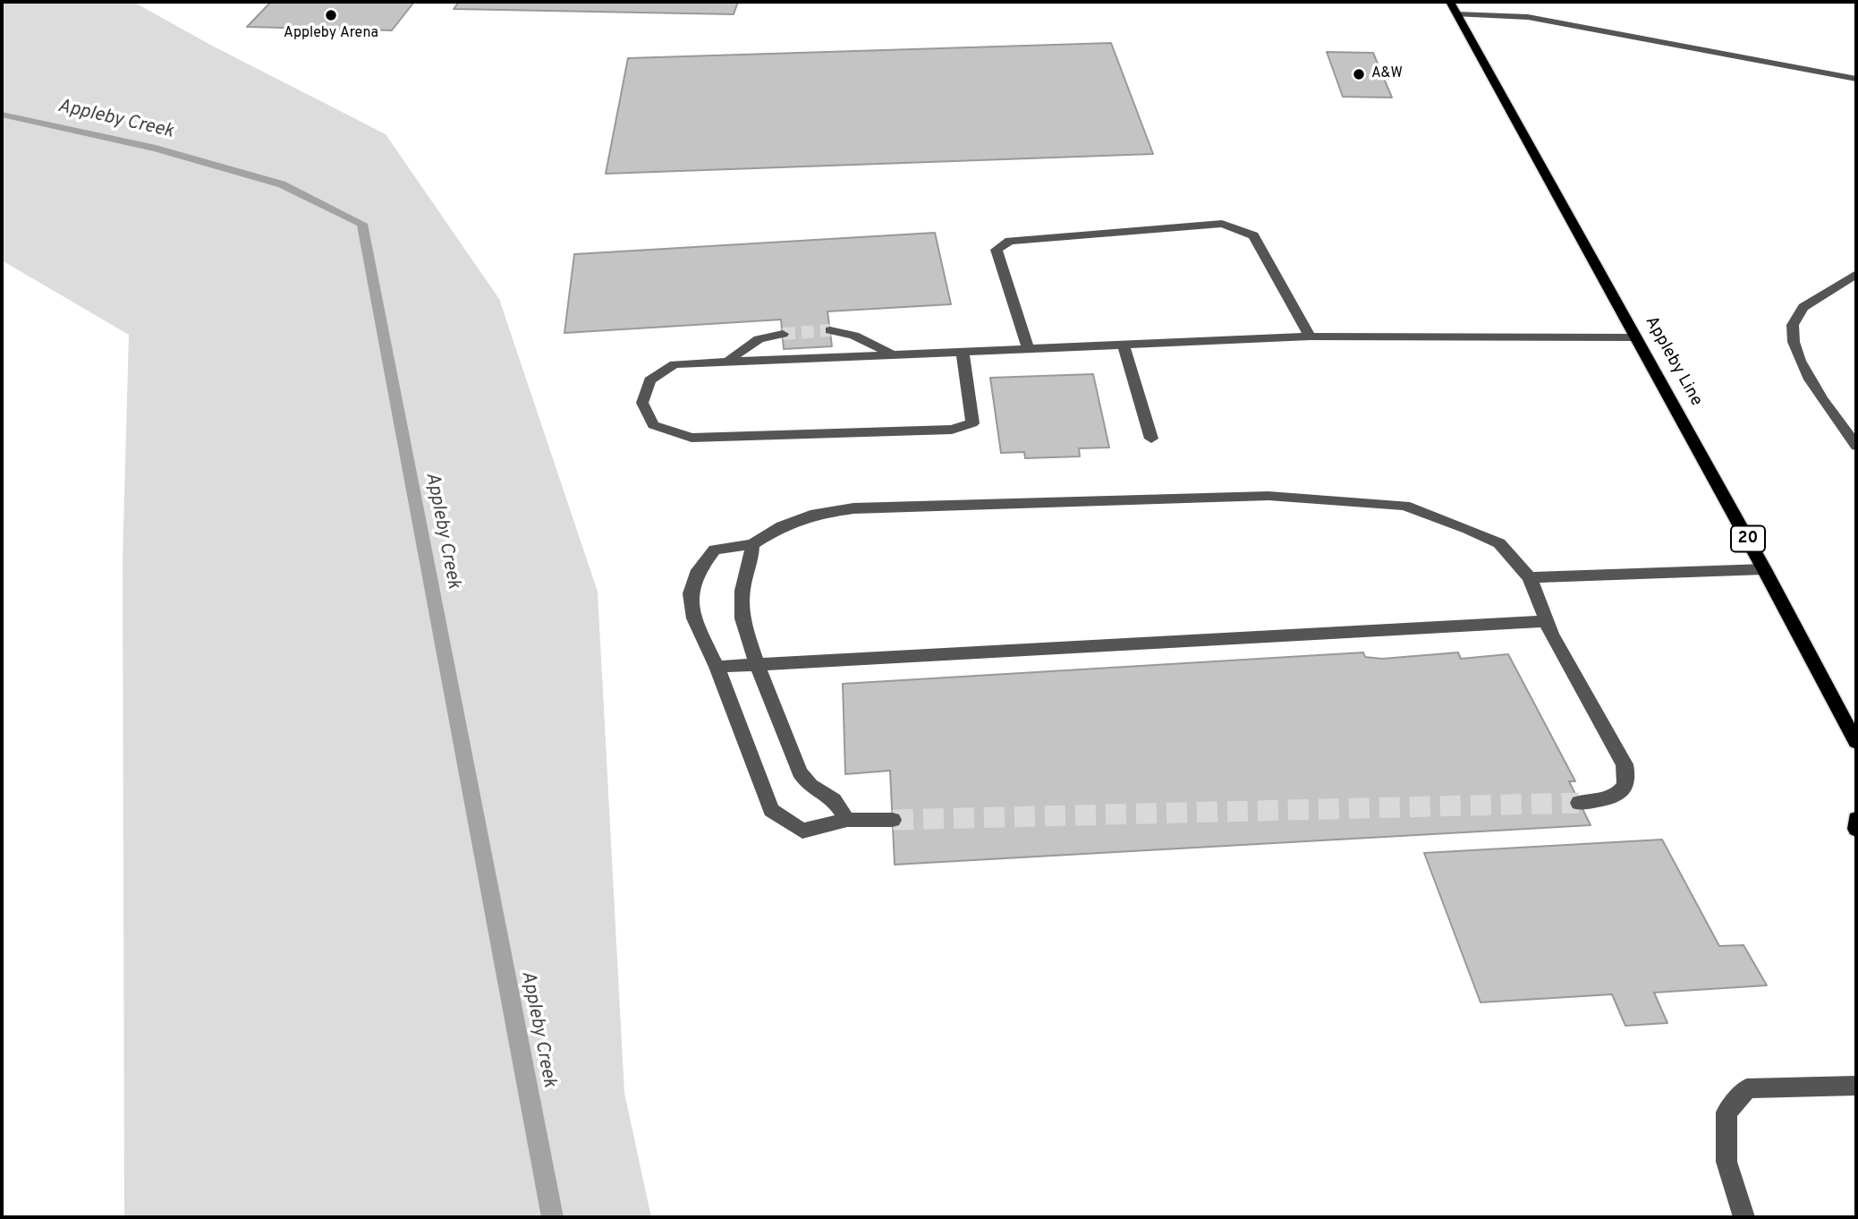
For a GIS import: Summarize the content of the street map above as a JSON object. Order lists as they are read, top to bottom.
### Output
{
  "streets": {
    "main road": ["Appleby Line", "20"]
  },
  "water": ["Appleby Creek"],
  "places": ["Appleby Arena", "A&W"]
}
